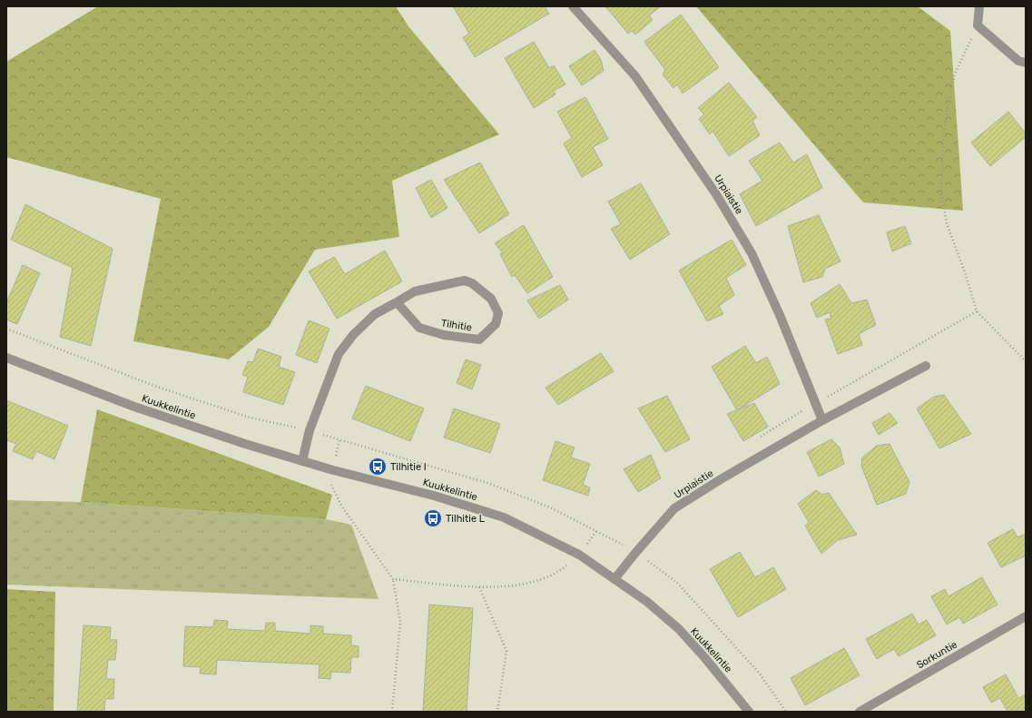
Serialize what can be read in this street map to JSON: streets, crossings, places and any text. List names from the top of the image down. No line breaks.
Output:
{"streets":{"street":["Urpiaistie","Tilhitie","Kuukkelintie","Sorkuntie"]},"crossings":[["Urpiaistie","Kuukkelintie"],["Tilhitie","Kuukkelintie"]],"places":{"bus stop":["Tilhitie I","Tilhitie L"]}}
